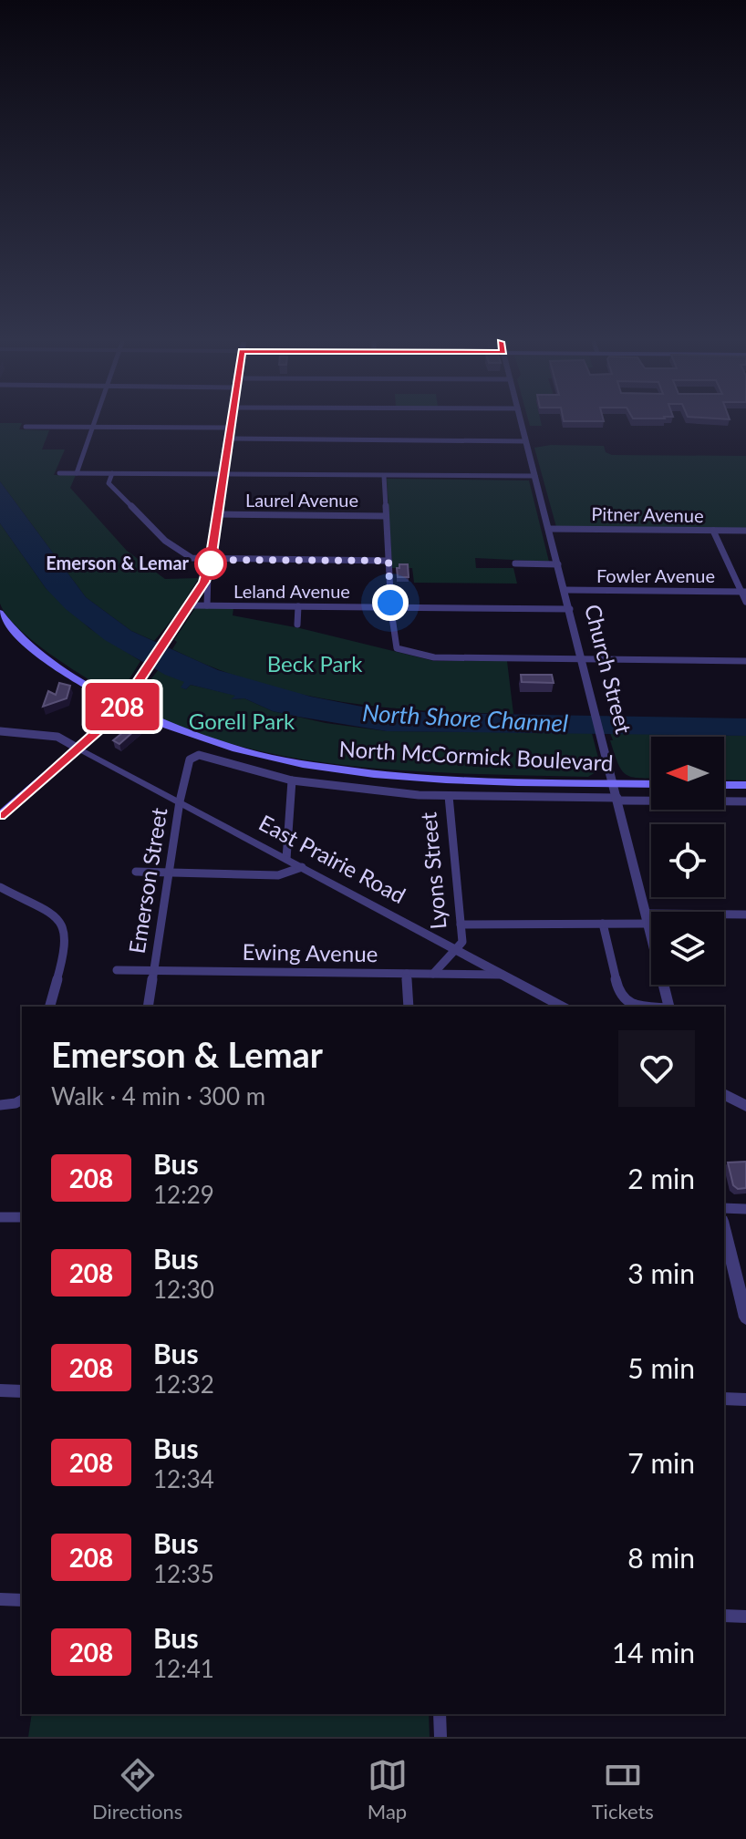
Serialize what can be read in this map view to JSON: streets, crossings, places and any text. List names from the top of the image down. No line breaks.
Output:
{"streets":{"main road":["North McCormick Boulevard"],"street":["Laurel Avenue","Pitner Avenue","Fowler Avenue","Leland Avenue","Church Street","East Prairie Road","Lyons Street","Emerson Street","Ewing Avenue"]},"crossings":[["Pitner Avenue","Church Street"],["Fowler Avenue","Church Street"],["Leland Avenue","Church Street"],["Church Street","North McCormick Boulevard"],["East Prairie Road","Lyons Street"],["East Prairie Road","Emerson Street"],["East Prairie Road","Ewing Avenue"],["Lyons Street","Ewing Avenue"],["Emerson Street","Ewing Avenue"]],"water":["North Shore Channel"],"parks":["Beck Park","Gorell Park"],"places":["Emerson & Lemar"],"lines":["bus line 208"],"north":"left","page":{"on_map":"208","heading":["Emerson & Lemar","Walk · 4 min · 300 m"],"list":[{"mark":"208","name":"Bus","note":"12:29","value":"2 min"},{"mark":"208","name":"Bus","note":"12:30","value":"3 min"},{"mark":"208","name":"Bus","note":"12:32","value":"5 min"},{"mark":"208","name":"Bus","note":"12:34","value":"7 min"},{"mark":"208","name":"Bus","note":"12:35","value":"8 min"},{"mark":"208","name":"Bus","note":"12:41","value":"14 min"}],"tabs":["Directions","Map","Tickets"]}}
